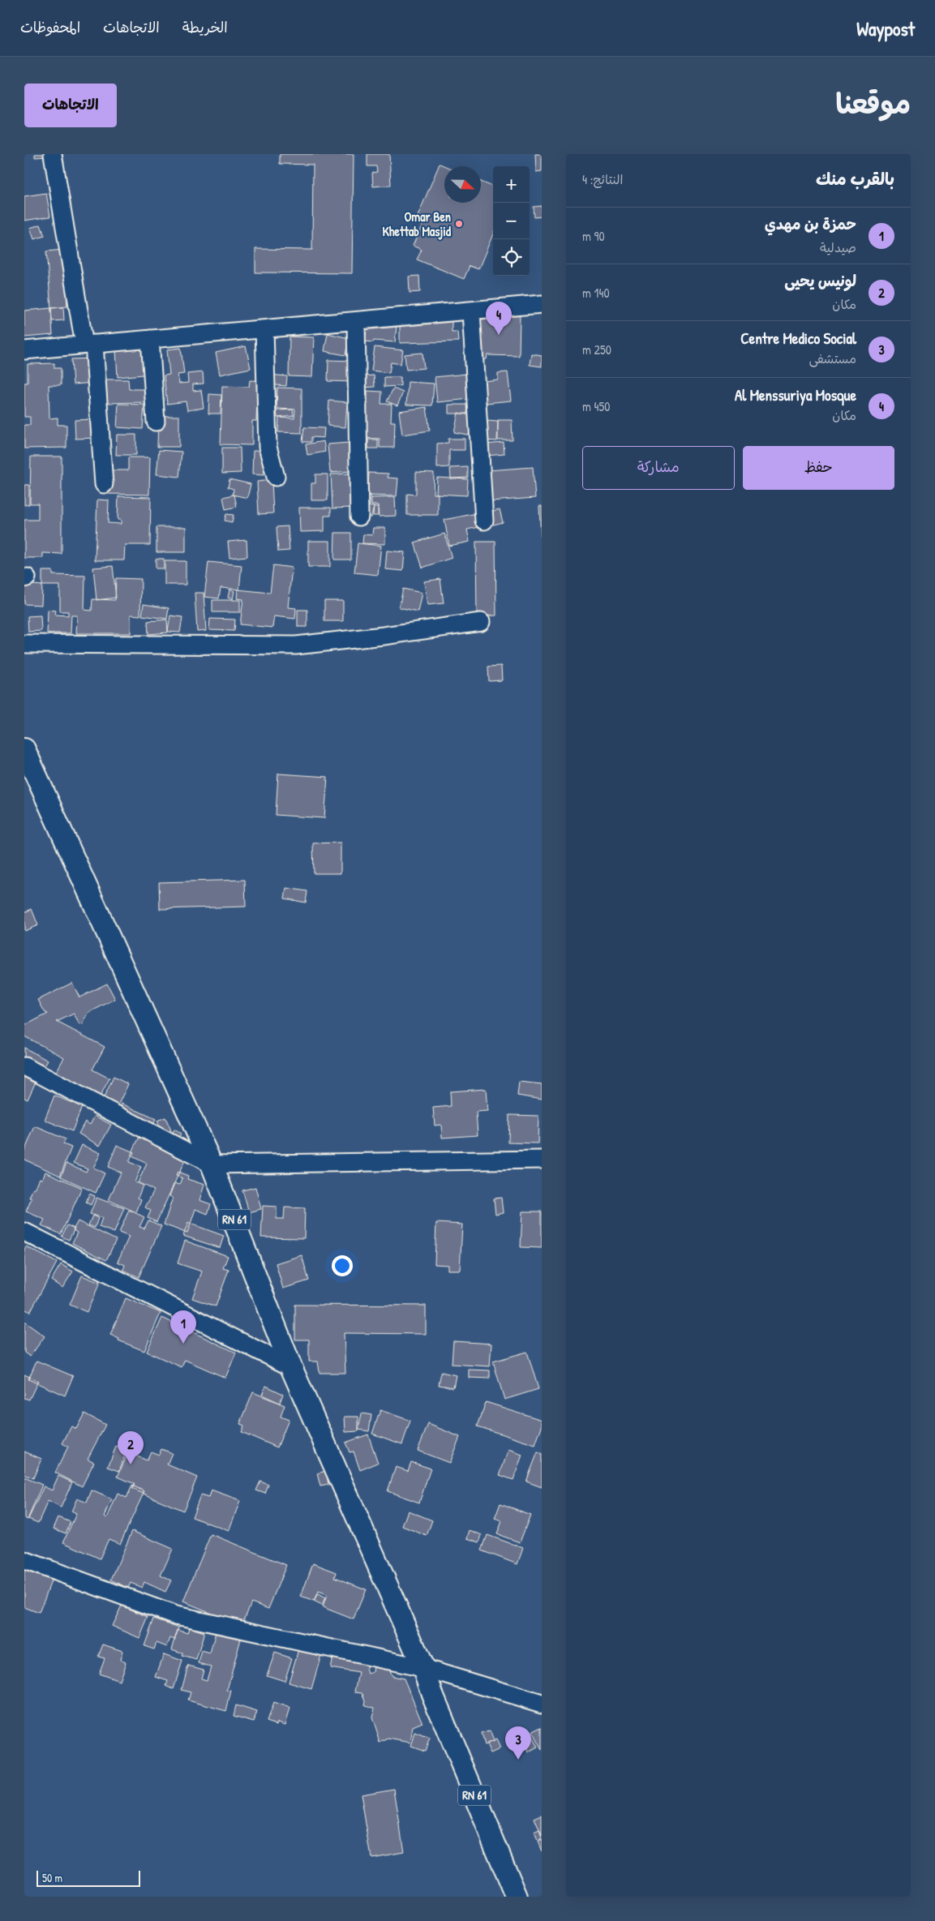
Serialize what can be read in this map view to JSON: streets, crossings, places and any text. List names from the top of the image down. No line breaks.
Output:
{"streets":{"main road":["RN 61"]},"places":["Omar Ben Khettab Masjid"],"scale_bar":"50 m","north":"right","page":{"header":"Waypost","nav":["الخريطة","الاتجاهات","المحفوظات"],"title":"موقعنا","buttons":["الاتجاهات",["حفظ","مشاركة"]],"heading":["بالقرب منك","النتائج: 4"],"map_buttons":["+","−"],"list":[{"mark":"1","name":"حمزة بن مهدي","note":"صيدلية","value":"90 m"},{"mark":"2","name":"لونيس يحيى","note":"مكان","value":"140 m"},{"mark":"3","name":"Centre Medico Social","note":"مستشفى","value":"250 m"},{"mark":"4","name":"Al Menssuriya Mosque","note":"مكان","value":"450 m"}],"pins":["4","1","2","3"],"scale":"50 m"}}
